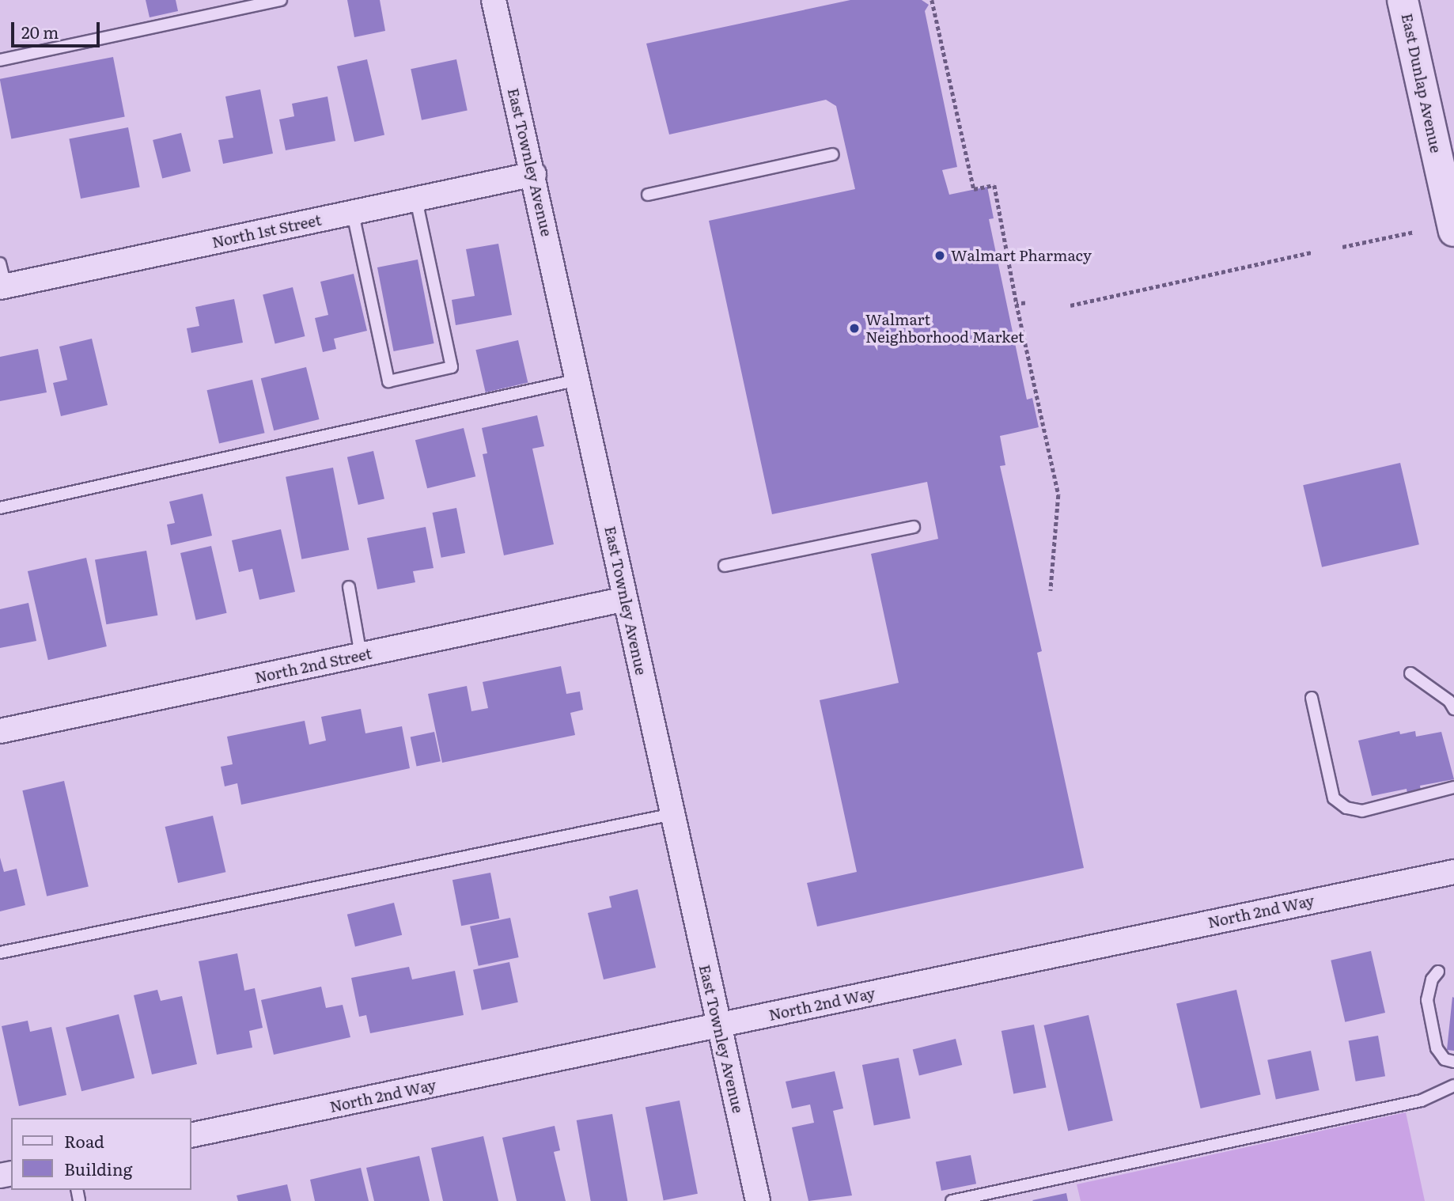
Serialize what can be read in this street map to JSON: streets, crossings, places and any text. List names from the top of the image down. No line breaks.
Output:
{"streets":{"main road":["East Dunlap Avenue"],"street":["East Townley Avenue","North 1st Street","North 2nd Street","North 2nd Way"]},"crossings":[["East Townley Avenue","North 1st Street"],["East Townley Avenue","North 2nd Street"],["East Townley Avenue","North 2nd Way"]],"places":["Walmart Pharmacy","Walmart Neighborhood Market"],"legend":["Road","Building"],"scale_bar":"20 m"}
